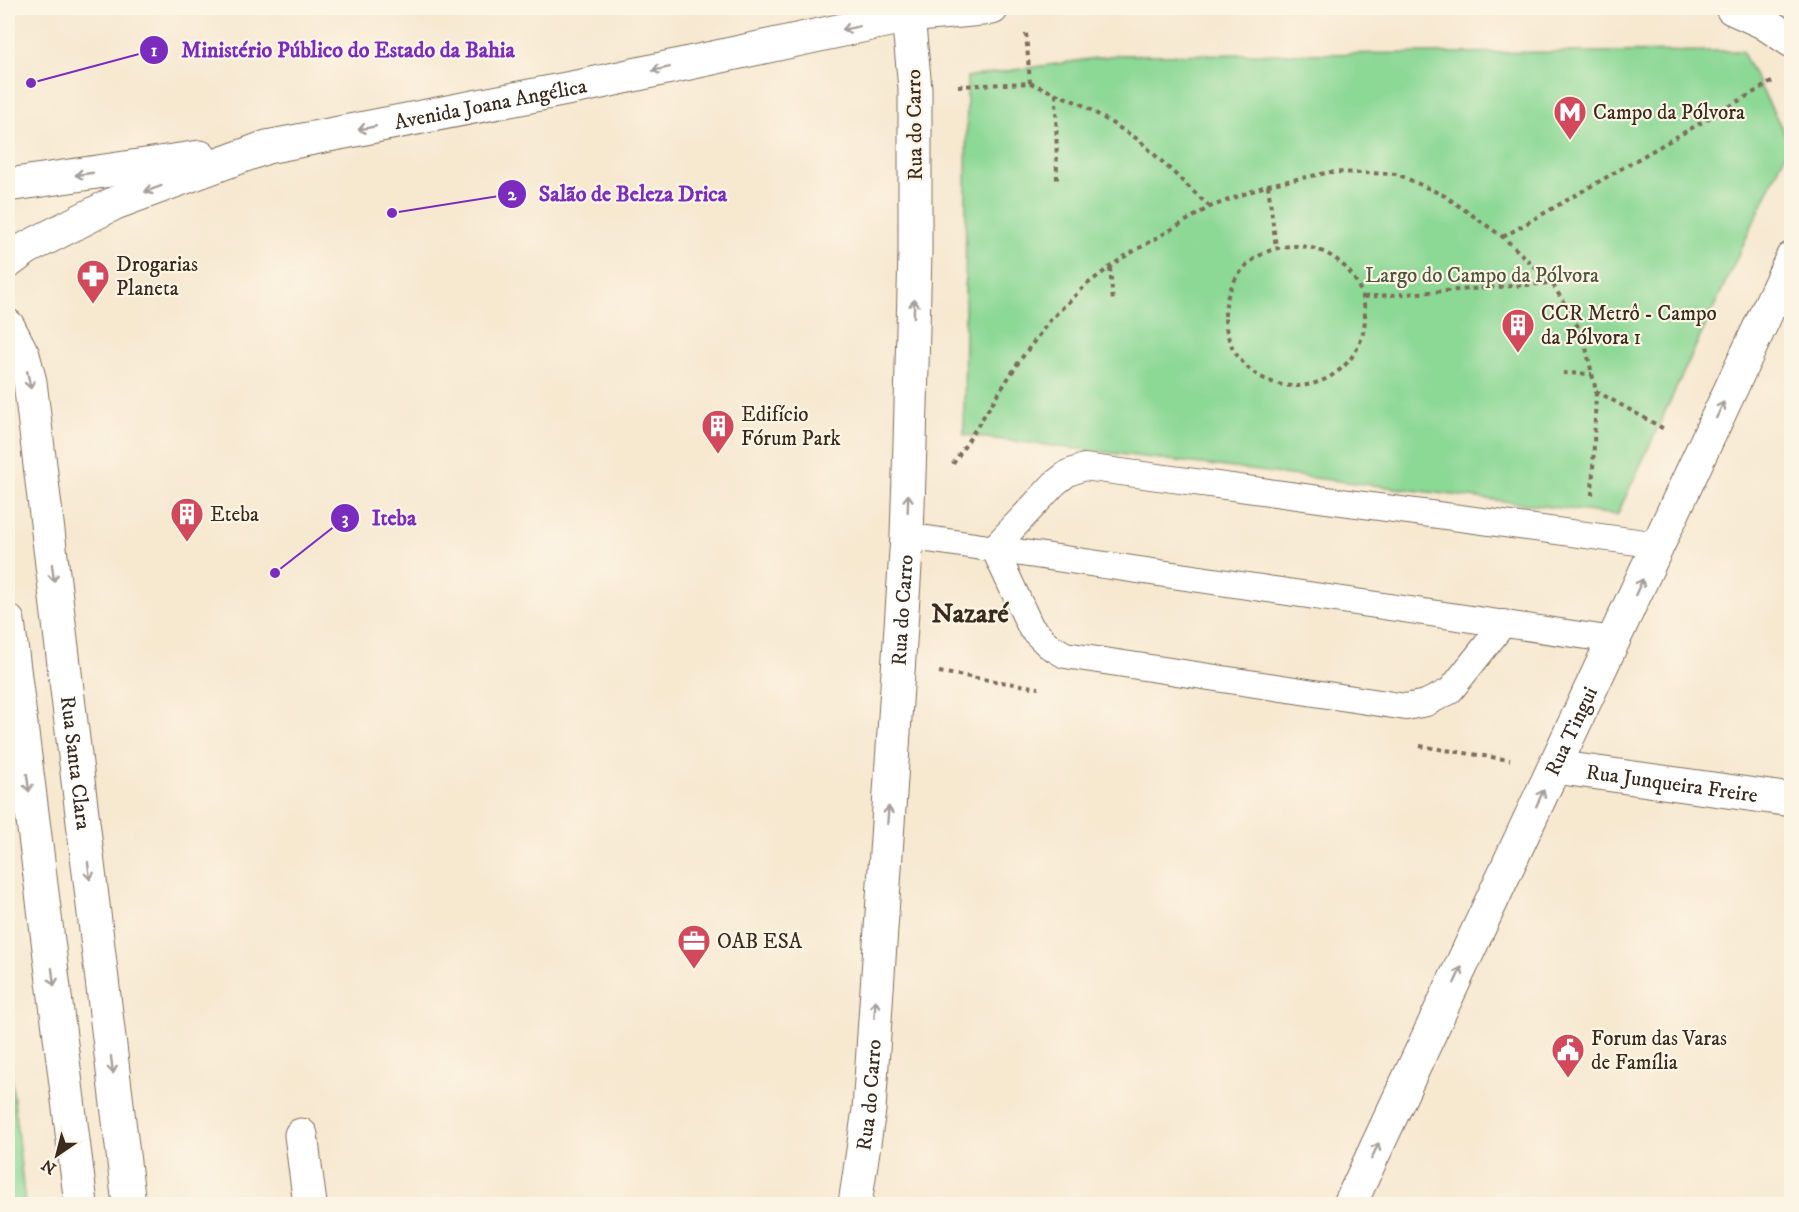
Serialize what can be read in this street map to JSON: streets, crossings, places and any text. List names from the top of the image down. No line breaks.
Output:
{"streets":{"street":["Avenida Joana Angélica","Rua do Carro","Rua Tingui","Rua Santa Clara","Rua Junqueira Freire"]},"crossings":[["Avenida Joana Angélica","Rua do Carro"],["Rua Tingui","Rua Junqueira Freire"]],"one_way":["Avenida Joana Angélica","Rua do Carro","Rua Tingui"],"districts":["Nazaré"],"parks":["Largo do Campo da Pólvora"],"places":{"other":["Ministério Público do Estado da Bahia","Salão de Beleza Drica","Iteba"],"metro station":["Campo da Pólvora"],"pharmacy":["Drogarias Planeta"],"building":["CCR Metrô - Campo da Pólvora 1","Edifício Fórum Park","Eteba"],"office":["OAB ESA"],"public building":["Forum das Varas de Família"]},"north":"bottom left"}
